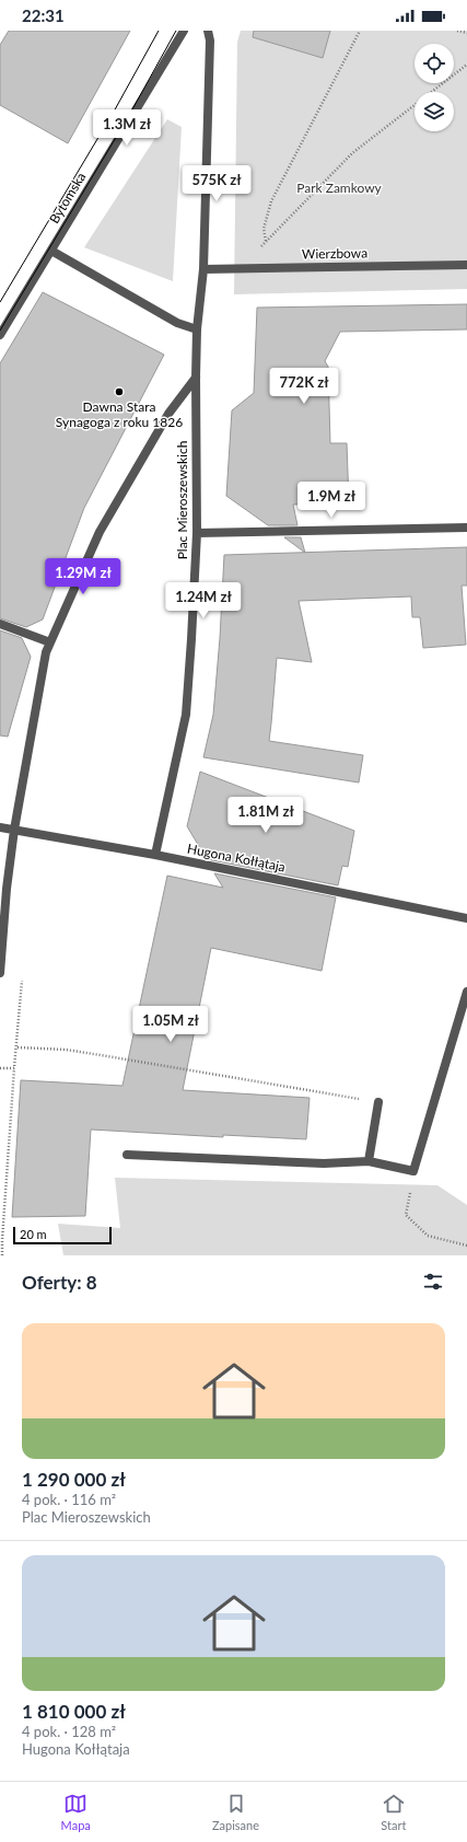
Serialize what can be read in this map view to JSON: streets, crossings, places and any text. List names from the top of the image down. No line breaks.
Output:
{"streets":{"street":["Bytomska","Wierzbowa","Plac Mieroszewskich","Hugona Kołłątaja"]},"crossings":[["Wierzbowa","Plac Mieroszewskich"],["Plac Mieroszewskich","Hugona Kołłątaja"]],"parks":["Park Zamkowy"],"places":["Dawna Stara Synagoga z roku 1826"],"scale_bar":"20 m","page":{"status":"22:31","price":["1.3M zł","575K zł","772K zł","1.9M zł","1.29M zł","1.24M zł","1.81M zł","1.05M zł"],"scale":"20 m","heading":"Oferty: 8","list":[{"name":"1 290 000 zł","note":"4 pok. · 116 m² · Plac Mieroszewskich"},{"name":"1 810 000 zł","note":"4 pok. · 128 m² · Hugona Kołłątaja"}],"tabs":["Mapa","Zapisane","Start"]}}
